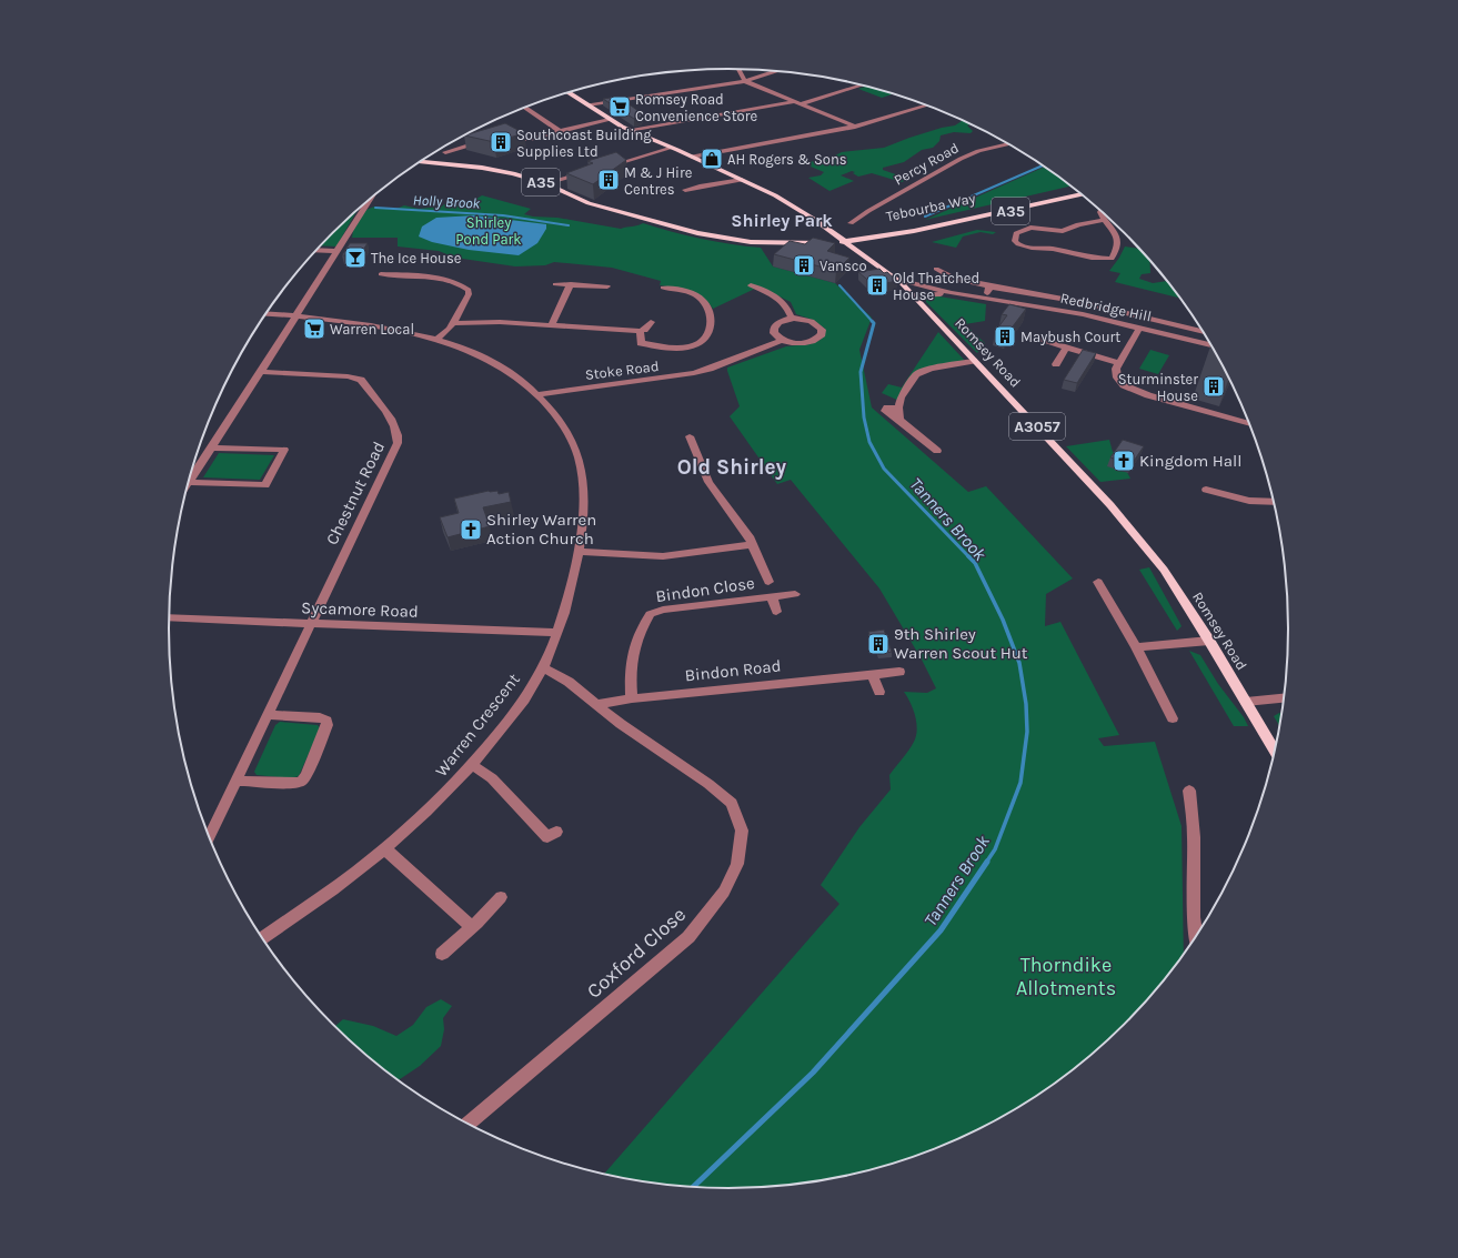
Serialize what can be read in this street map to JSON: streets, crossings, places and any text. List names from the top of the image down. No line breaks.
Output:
{"streets":{"main road":["A35","Tebourba Way","Romsey Road","A3057"],"street":["Percy Road","Redbridge Hill","Stoke Road","Chestnut Road","Bindon Close","Sycamore Road","Bindon Road","Warren Crescent","Coxford Close"]},"crossings":[["A35","Tebourba Way"],["A35","Romsey Road"],["Tebourba Way","Romsey Road"],["Redbridge Hill","Romsey Road"],["Stoke Road","Warren Crescent"],["Chestnut Road","Sycamore Road"],["Bindon Close","Bindon Road"],["Sycamore Road","Warren Crescent"],["Bindon Road","Coxford Close"],["Warren Crescent","Coxford Close"]],"districts":["Shirley Park","Old Shirley"],"water":["Holly Brook","Tanners Brook"],"parks":["Shirley Pond Park","Thorndike Allotments"],"places":{"supermarket":["Romsey Road Convenience Store","Warren Local"],"building":["Southcoast Building Supplies Ltd","M & J Hire Centres","Vansco","Old Thatched House","Maybush Court","Sturminster House","9th Shirley Warren Scout Hut"],"shop":["AH Rogers & Sons"],"bar":["The Ice House"],"church":["Kingdom Hall","Shirley Warren Action Church"]}}
